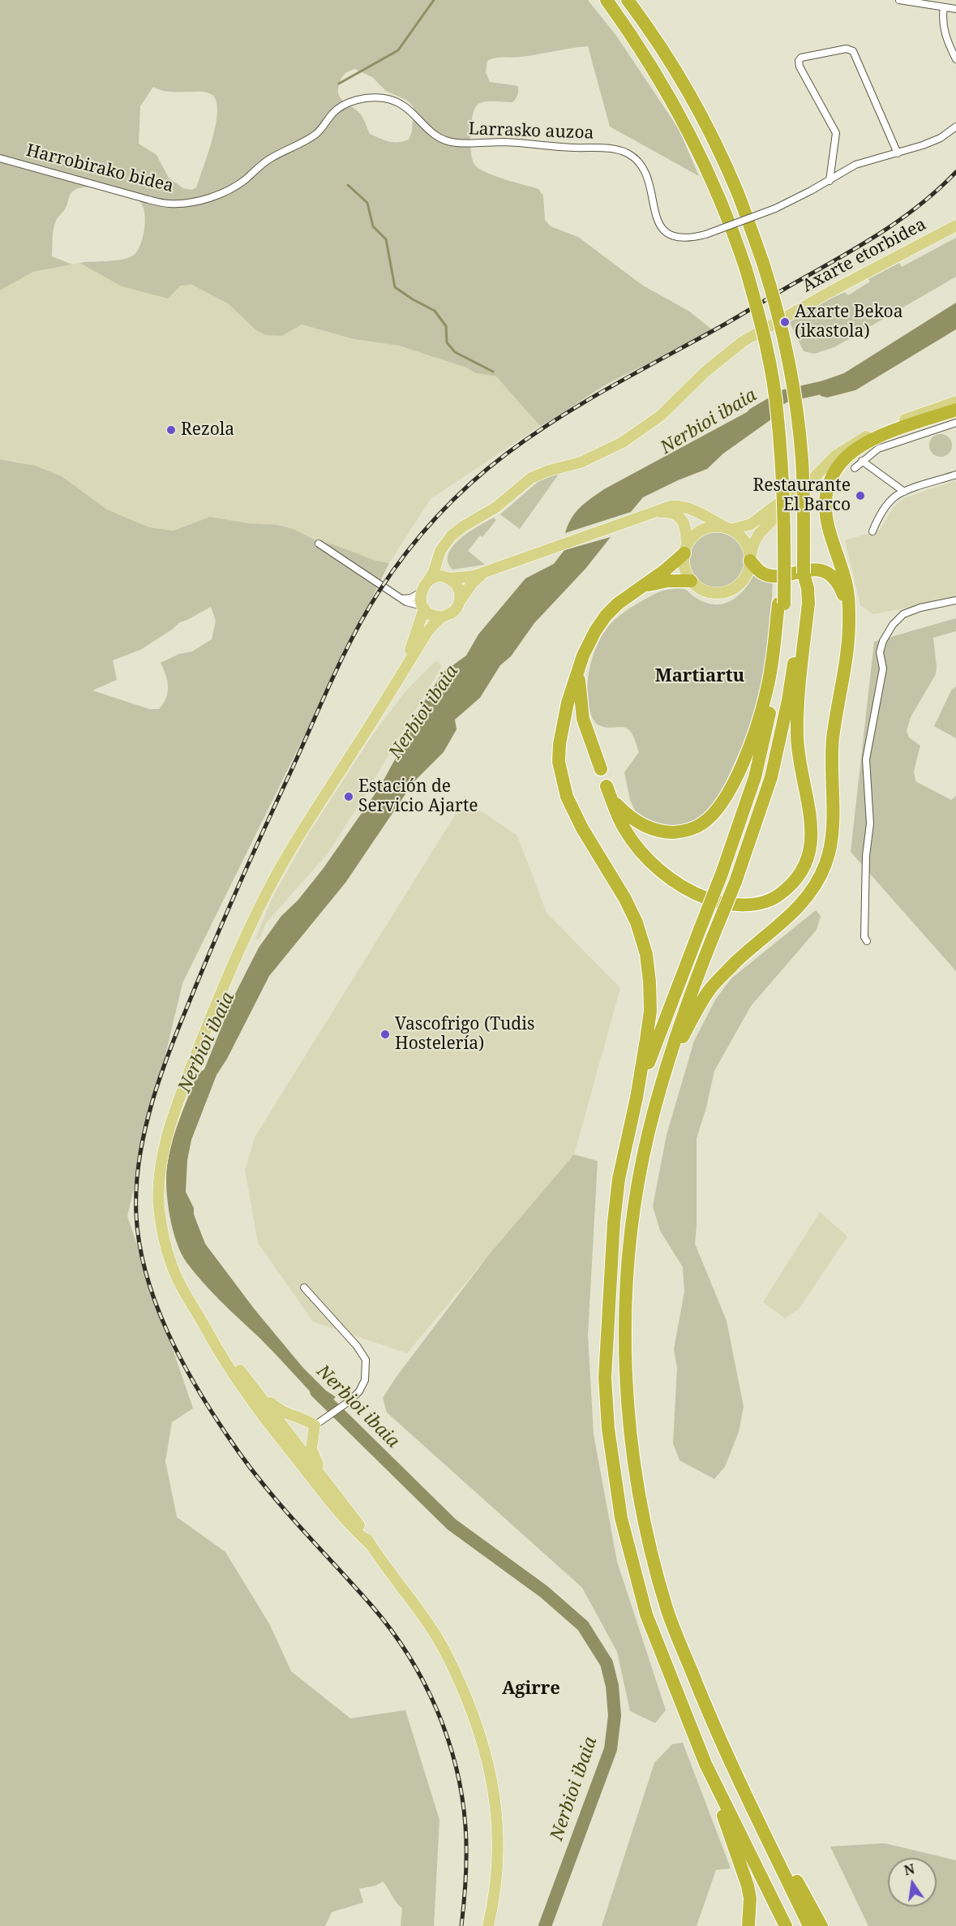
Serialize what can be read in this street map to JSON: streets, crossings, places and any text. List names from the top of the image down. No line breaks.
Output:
{"streets":{"main road":["Axarte etorbidea"],"street":["Larrasko auzoa","Harrobirako bidea"]},"crossings":[["Larrasko auzoa","Harrobirako bidea"]],"districts":["Martiartu","Agirre"],"water":["Nerbioi ibaia"],"places":["Axarte Bekoa (ikastola)","Rezola","Restaurante El Barco","Estación de Servicio Ajarte","Vascofrigo (Tudis Hostelería)"],"north":"top"}
